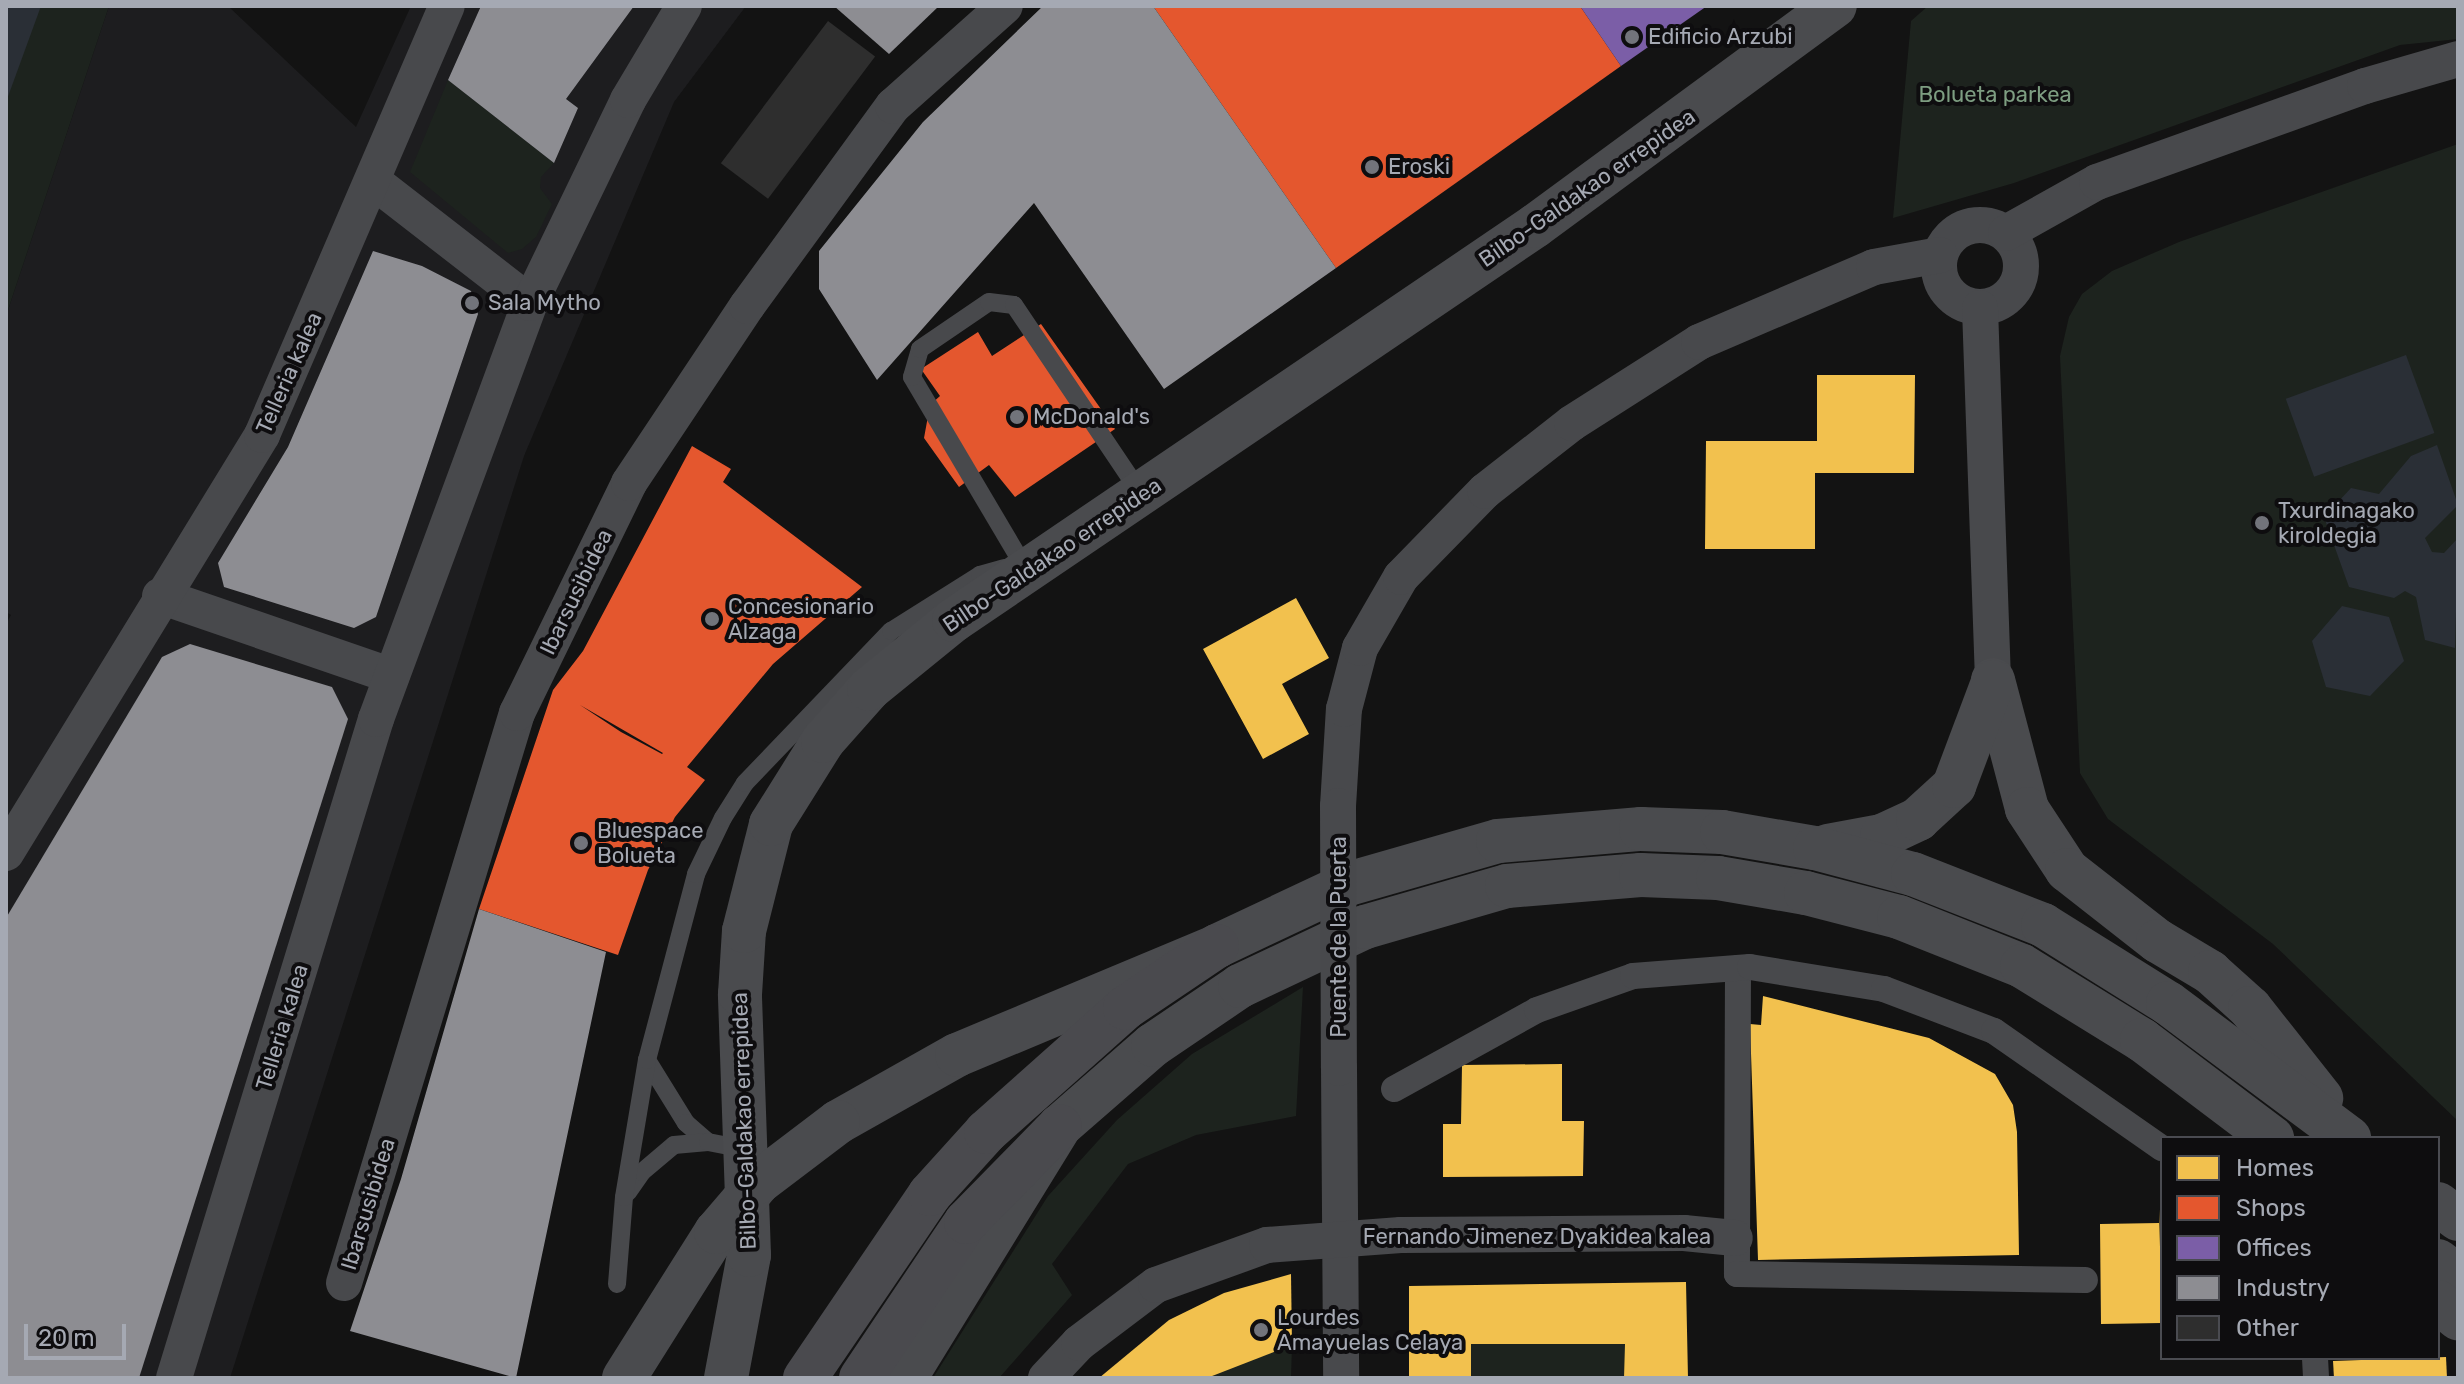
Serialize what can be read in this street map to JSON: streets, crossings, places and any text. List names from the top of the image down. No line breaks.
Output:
{"streets":{"main road":["Bilbo-Galdakao errepidea"],"street":["Telleria kalea","Ibarsusibidea","Puente de la Puerta","Fernando Jimenez Dyakidea kalea"]},"crossings":[["Puente de la Puerta","Fernando Jimenez Dyakidea kalea"]],"parks":["Bolueta parkea"],"places":["Edificio Arzubi","Eroski","Sala Mytho","McDonald's","Txurdinagako kiroldegia","Concesionario Alzaga","Bluespace Bolueta","Lourdes Amayuelas Celaya"],"legend":["Homes","Shops","Offices","Industry","Other"],"scale_bar":"20 m"}
